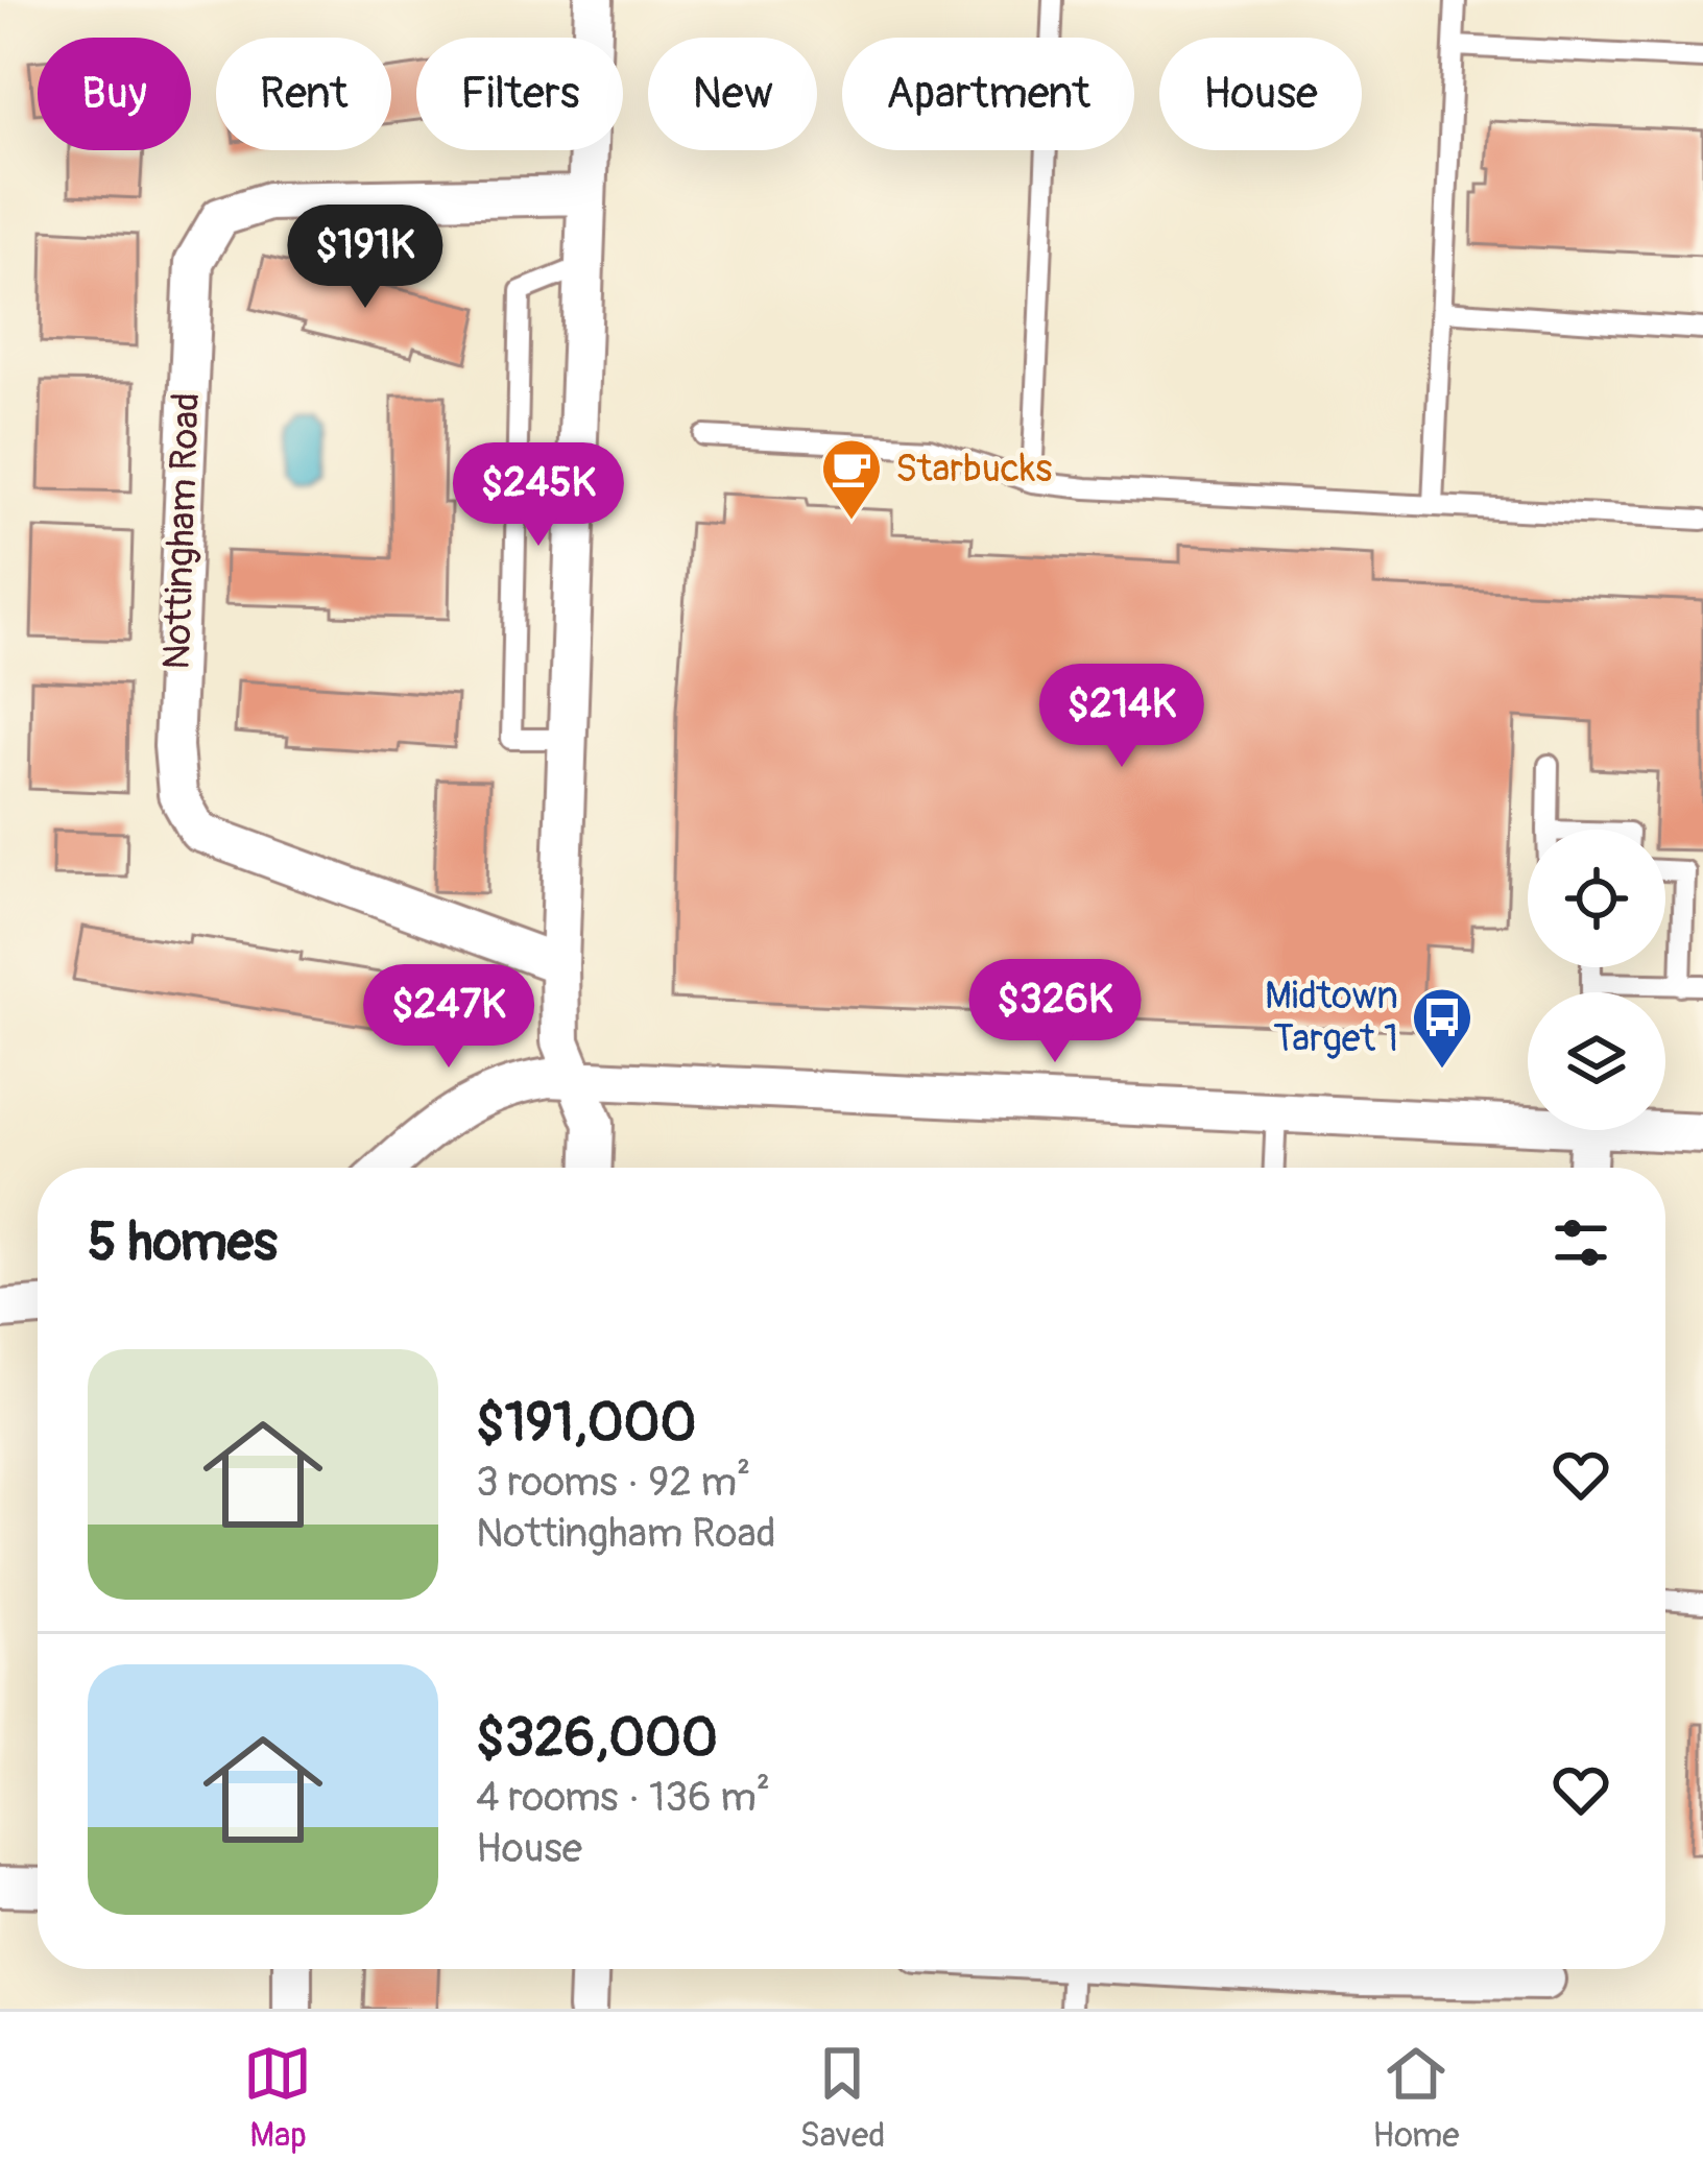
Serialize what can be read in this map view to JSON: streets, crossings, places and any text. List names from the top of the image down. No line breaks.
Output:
{"streets":{"street":["Nottingham Road"]},"places":{"cafe":["Starbucks"],"bus stop":["Midtown Target 1"]},"page":{"chip":["Buy","Rent","Filters","New","Apartment","House"],"price":["$191K","$245K","$214K","$326K","$247K"],"heading":"5 homes","list":[{"name":"$191,000","note":"3 rooms · 92 m² · Nottingham Road"},{"name":"$326,000","note":"4 rooms · 136 m² · House"}],"tabs":["Map","Saved","Home"]}}
